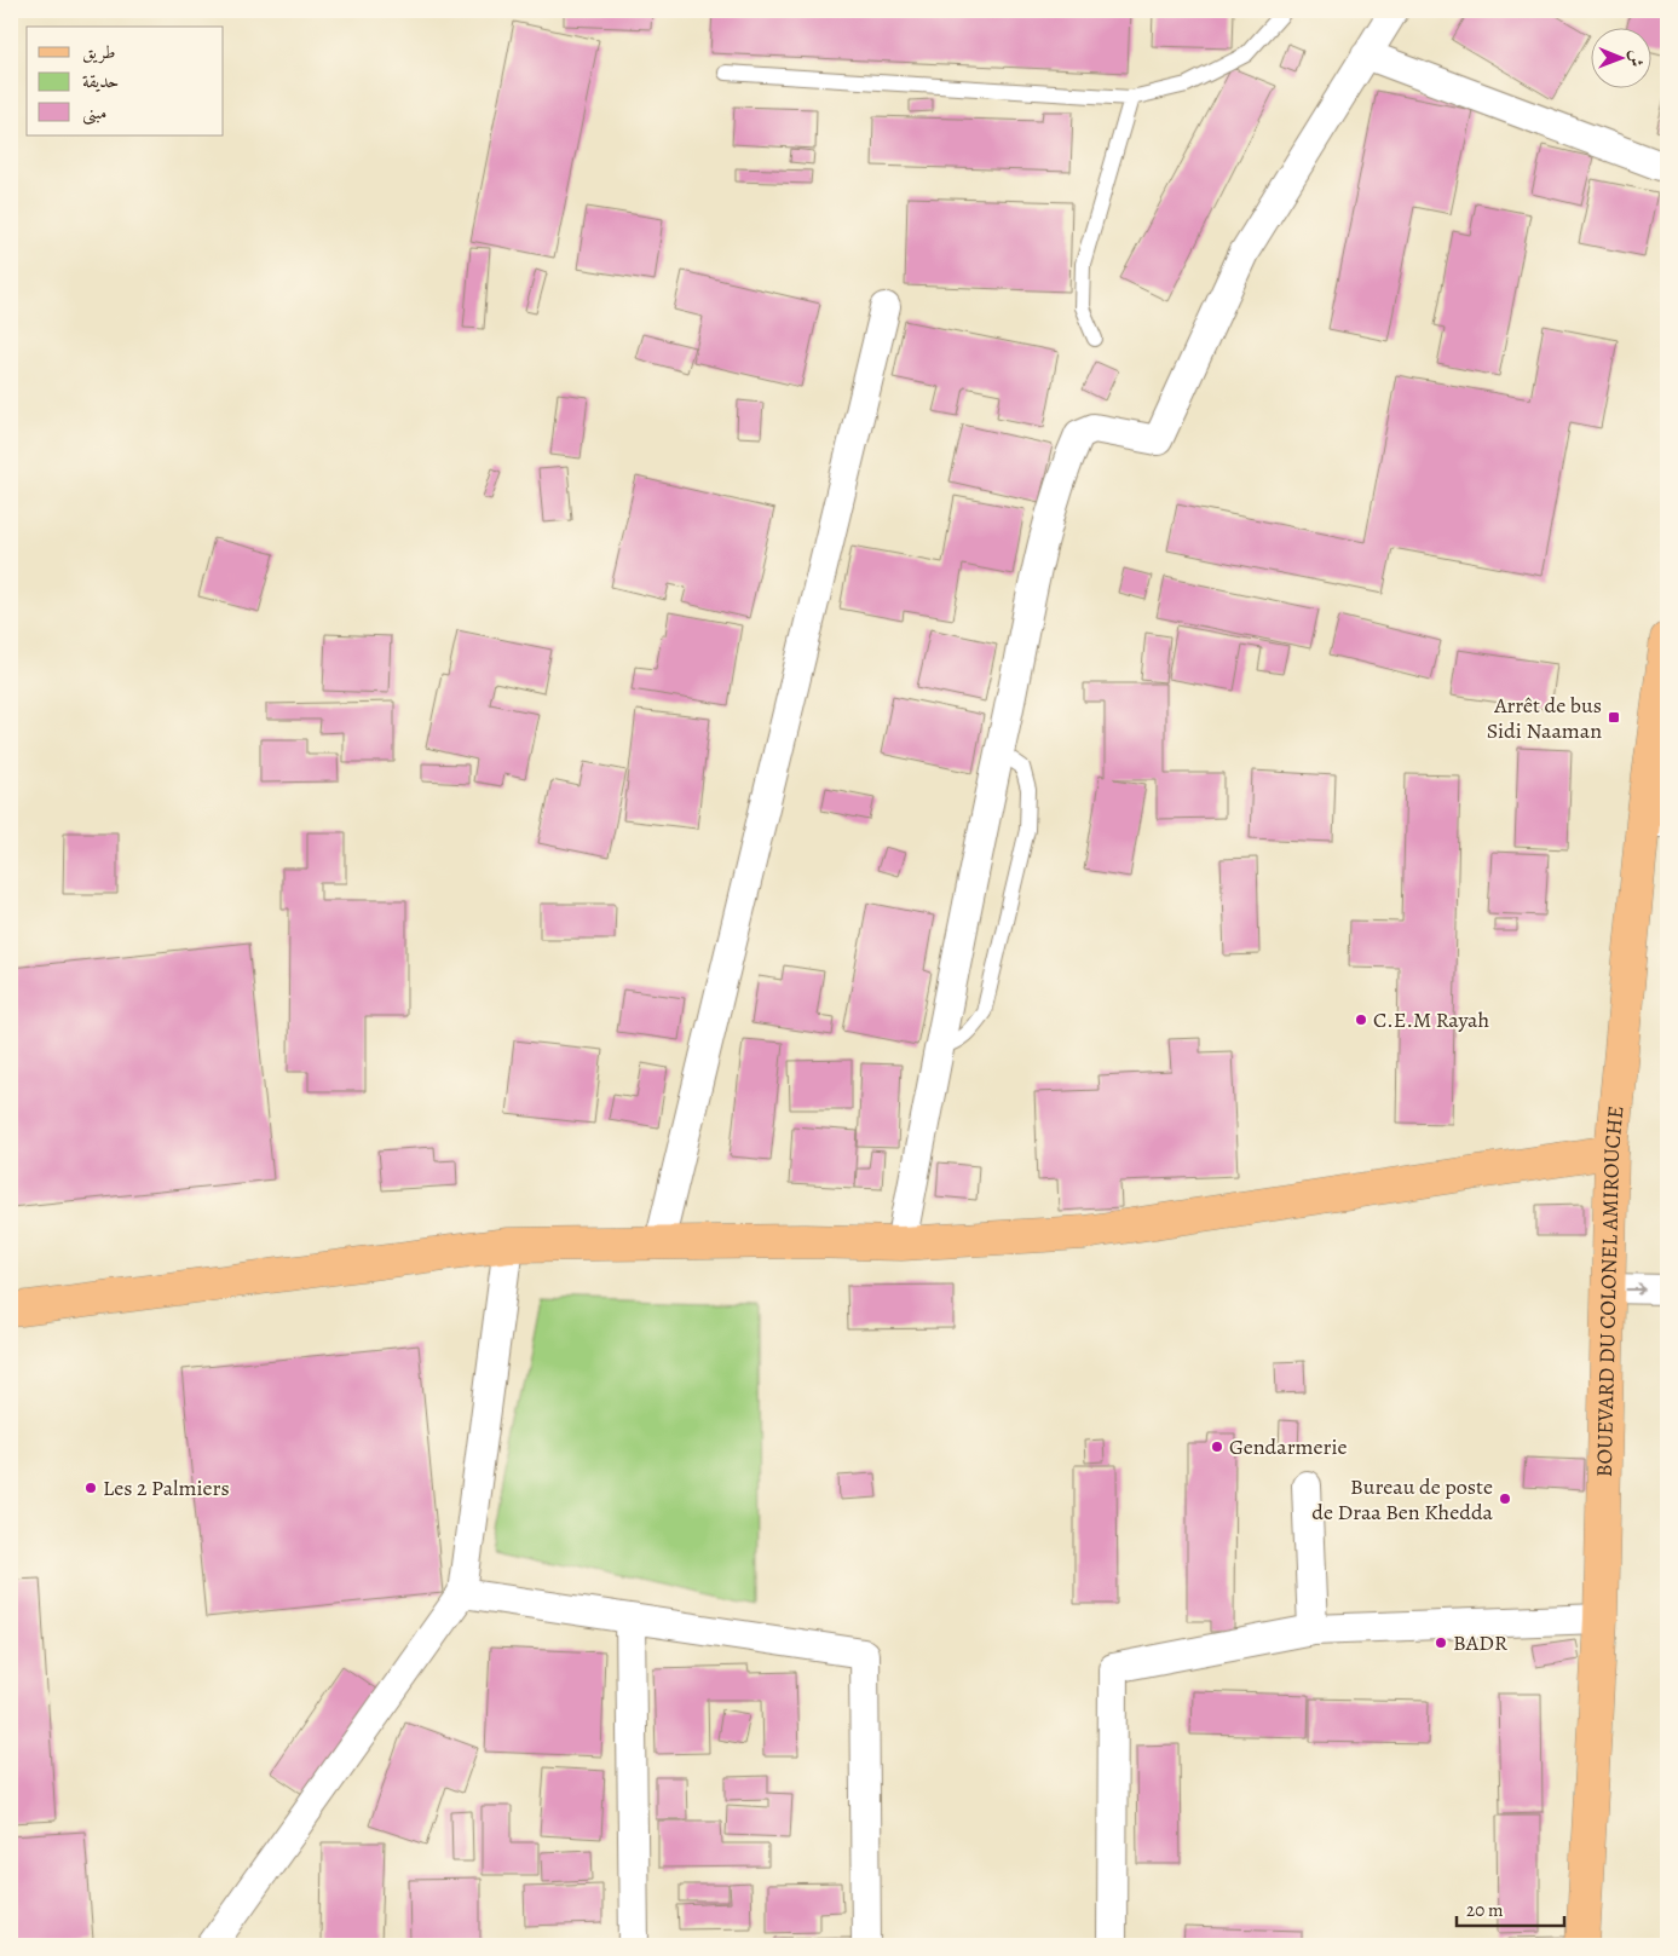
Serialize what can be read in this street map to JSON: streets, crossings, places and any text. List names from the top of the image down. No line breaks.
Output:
{"streets":{"main road":["BOUEVARD DU COLONEL AMIROUCHE"]},"places":{"transit":["Arrêt de bus Sidi Naaman"],"other":["C.E.M Rayah","Gendarmerie","Les 2 Palmiers","Bureau de poste de Draa Ben Khedda","BADR"]},"legend":["طريق","حديقة","مبنى"],"scale_bar":"20 m","north":"right"}
